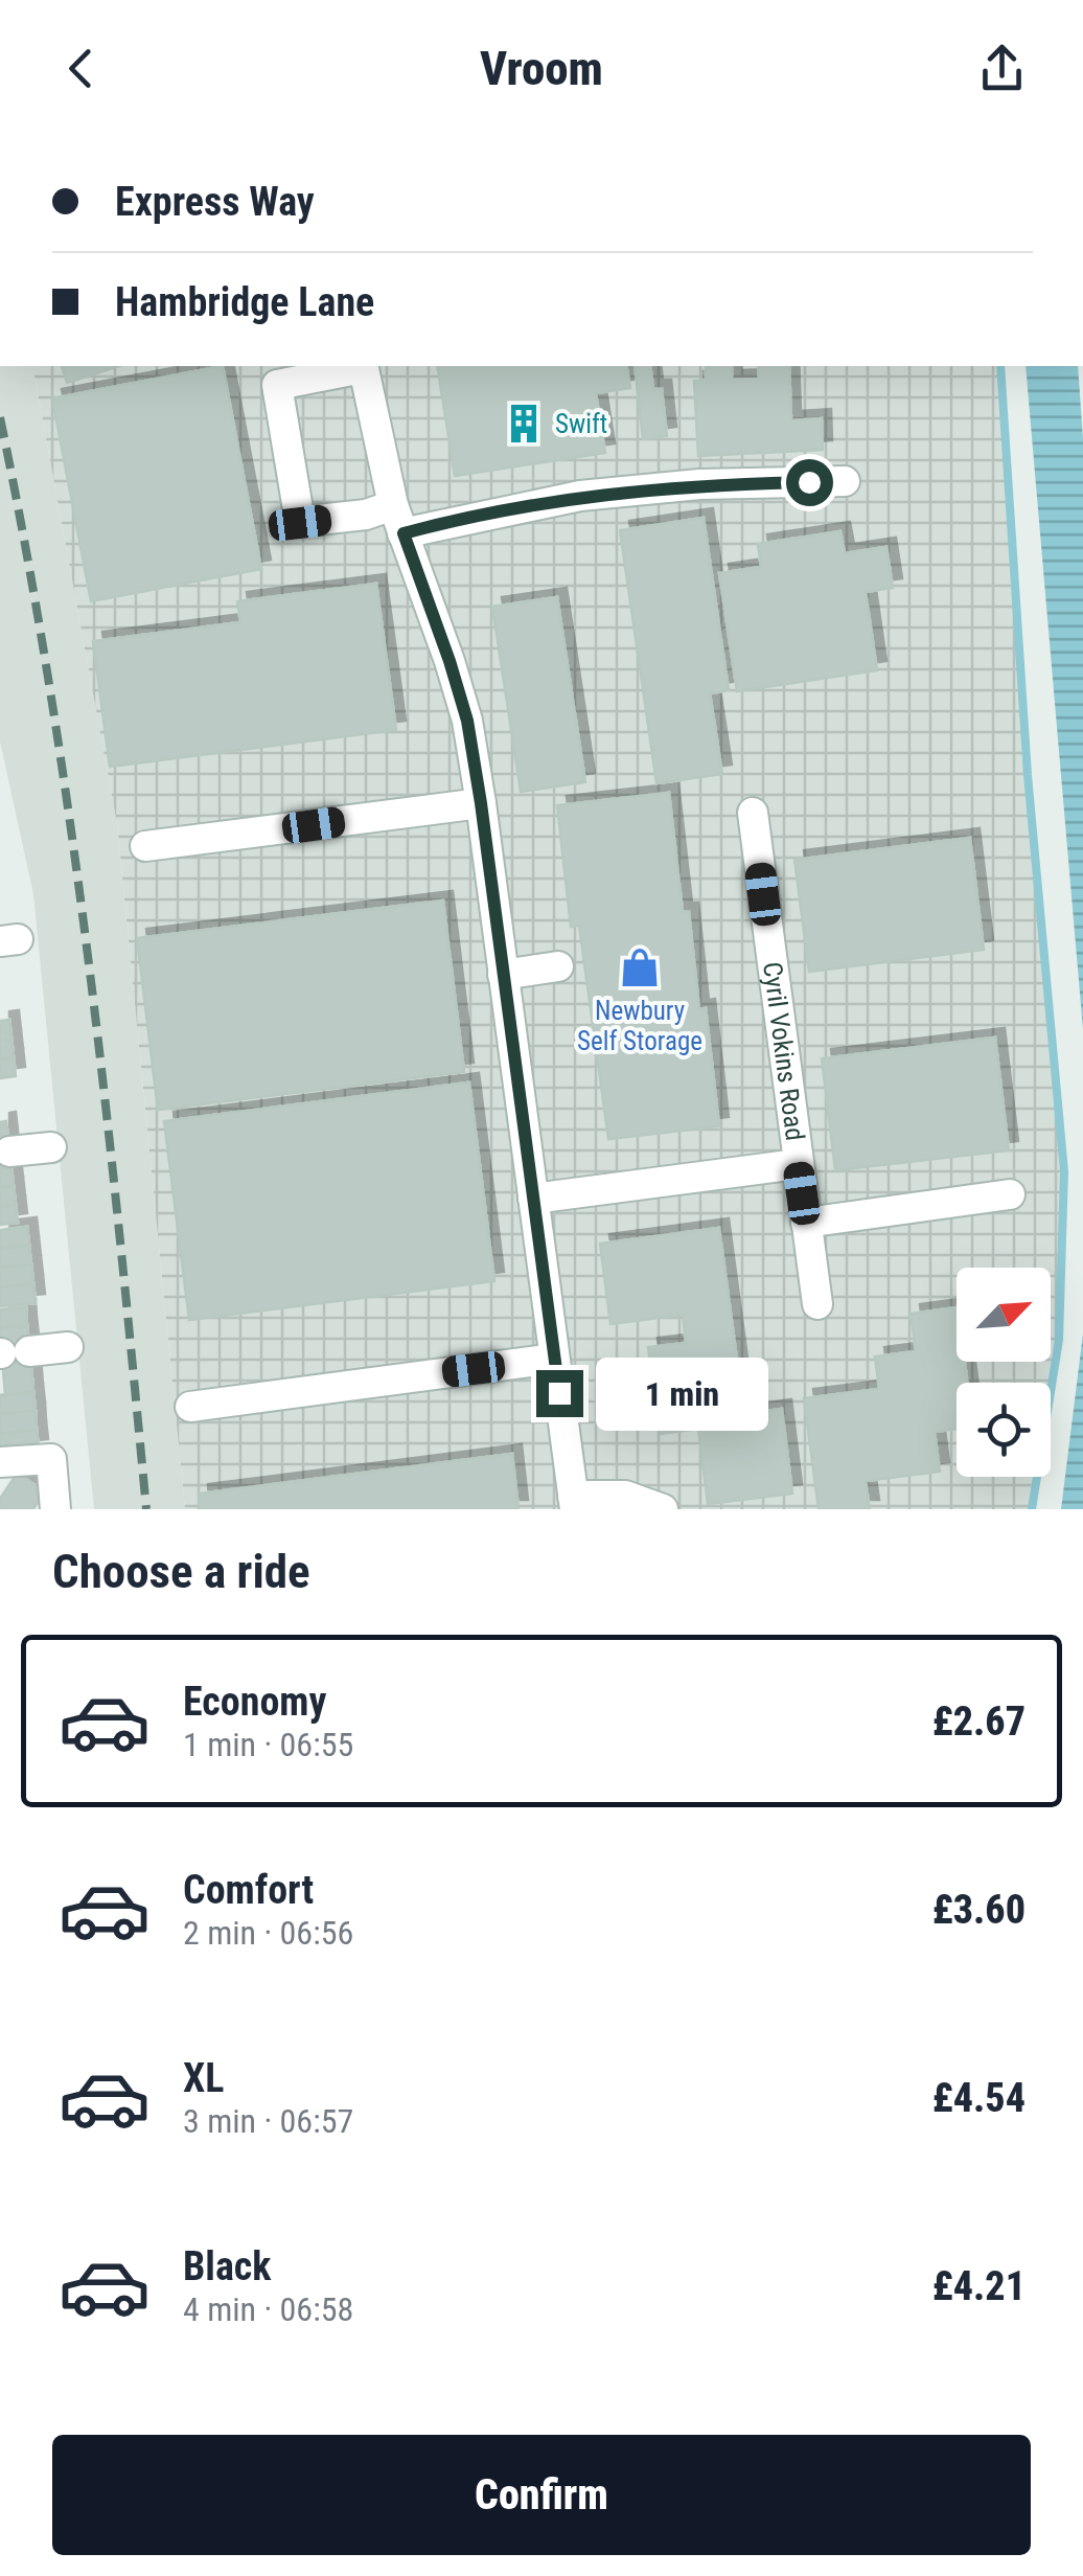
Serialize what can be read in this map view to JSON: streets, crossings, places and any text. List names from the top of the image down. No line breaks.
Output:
{"streets":{"street":["Cyril Vokins Road"]},"places":{"building":["Swift"],"shop":["Newbury Self Storage"]},"north":"top right","page":{"header":"Vroom","banner":["Express Way","Hambridge Lane"],"bubble":"1 min","heading":"Choose a ride","list":[{"name":"Economy","note":"1 min · 06:55","value":"£2.67"},{"name":"Comfort","note":"2 min · 06:56","value":"£3.60"},{"name":"XL","note":"3 min · 06:57","value":"£4.54"},{"name":"Black","note":"4 min · 06:58","value":"£4.21"}],"buttons":"Confirm"}}
